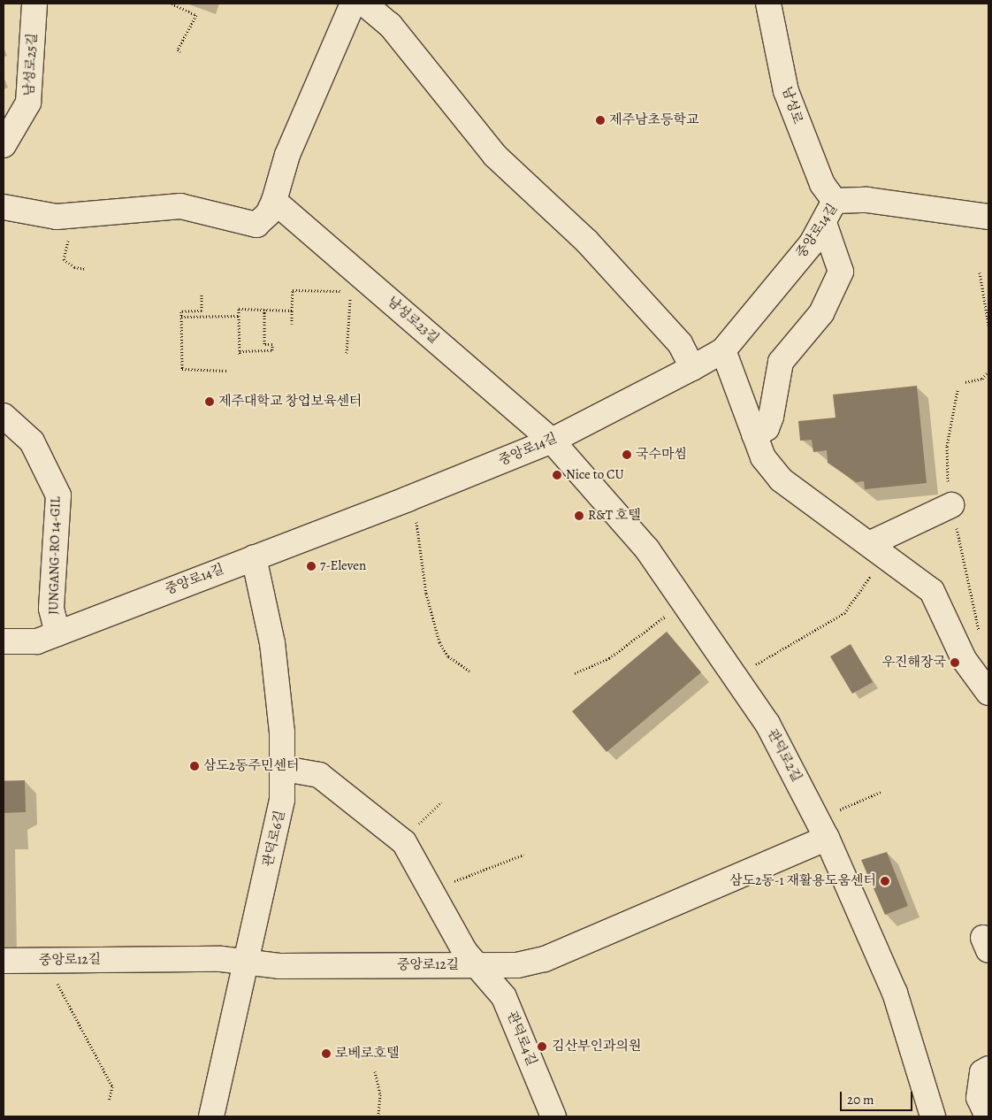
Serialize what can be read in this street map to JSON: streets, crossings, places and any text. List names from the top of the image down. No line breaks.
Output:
{"streets":{"street":["남성로25길","남성로","중앙로14길","남성로23길","JUNGANG-RO 14-GIL","관덕로2길","관덕로6길","중앙로12길","관덕로4길"]},"crossings":[["남성로","중앙로14길"],["중앙로14길","남성로23길"],["중앙로14길","JUNGANG-RO 14-GIL"],["중앙로14길","관덕로2길"],["중앙로14길","관덕로6길"],["남성로23길","관덕로2길"],["관덕로2길","중앙로12길"],["관덕로6길","중앙로12길"],["관덕로6길","관덕로4길"],["중앙로12길","관덕로4길"]],"places":["제주남초등학교","제주대학교 창업보육센터","국수마씸","Nice to CU","R&T 호텔","7-Eleven","우진해장국","삼도2동주민센터","삼도2동-1 재활용도움센터","김산부인과의원","로베로호텔"],"scale_bar":"20 m"}
